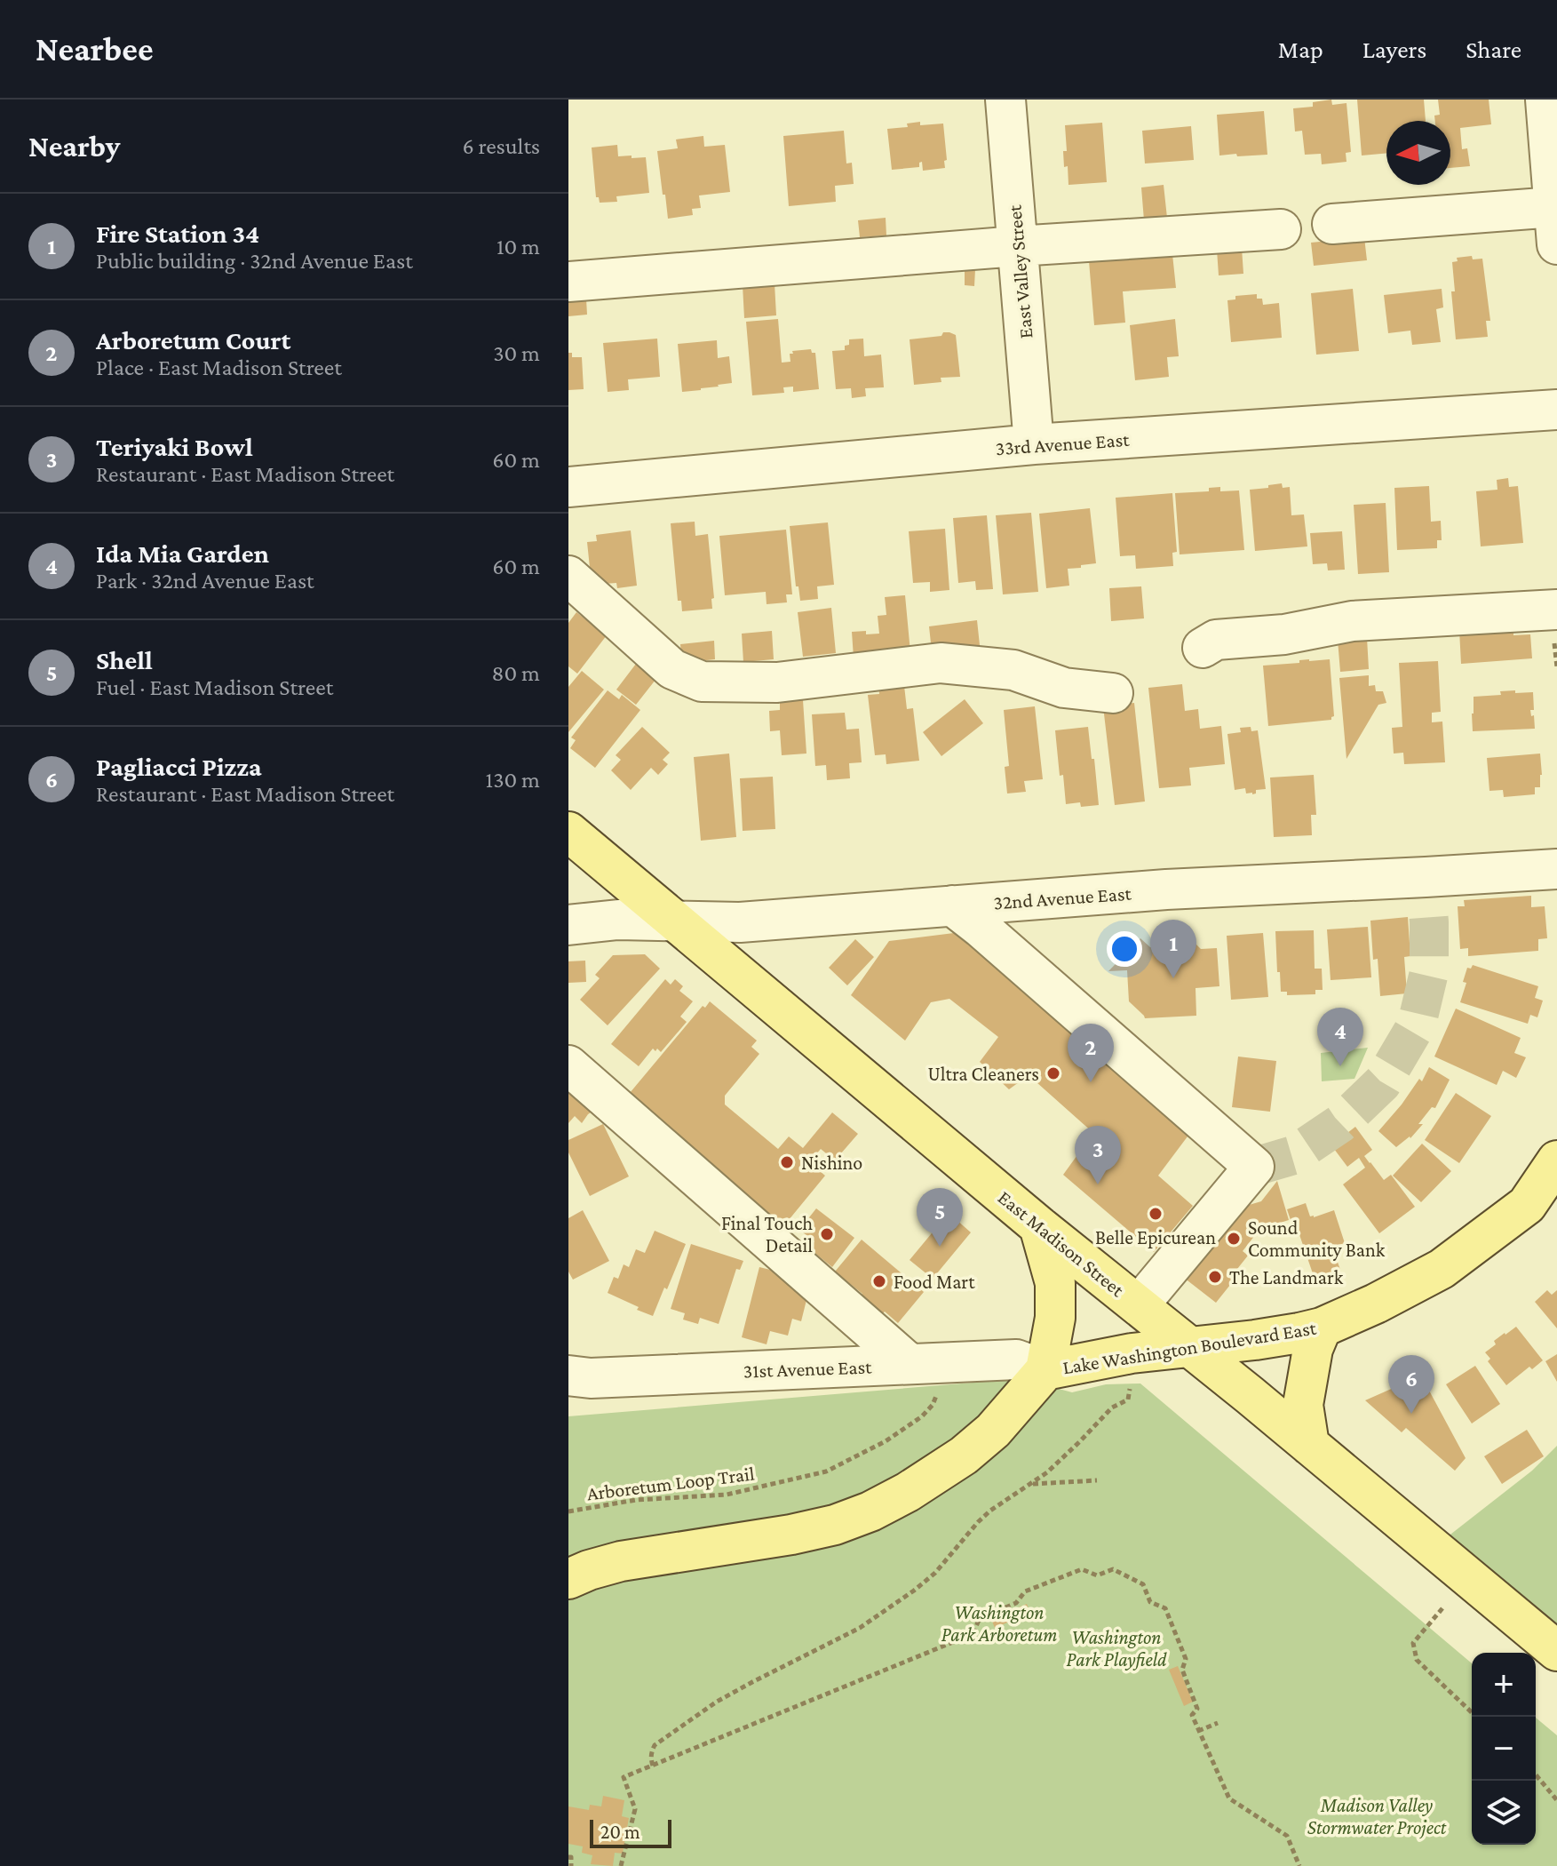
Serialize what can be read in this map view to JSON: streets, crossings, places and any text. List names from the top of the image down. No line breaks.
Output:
{"streets":{"main road":["East Madison Street","Lake Washington Boulevard East"],"street":["East Valley Street","33rd Avenue East","32nd Avenue East","31st Avenue East"],"path":["Arboretum Loop Trail"]},"crossings":[["East Valley Street","33rd Avenue East"],["32nd Avenue East","East Madison Street"],["East Madison Street","Lake Washington Boulevard East"],["Lake Washington Boulevard East","31st Avenue East"]],"parks":["Washington Park Arboretum","Washington Park Playfield","Madison Valley Stormwater Project"],"places":["Ultra Cleaners","Nishino","Belle Epicurean","Final Touch Detail","Sound Community Bank","The Landmark","Food Mart"],"scale_bar":"20 m","north":"left","page":{"header":"Nearbee","nav":["Map","Layers","Share"],"heading":["Nearby","6 results"],"list":[{"mark":"1","name":"Fire Station 34","note":"Public building · 32nd Avenue East","value":"10 m"},{"mark":"2","name":"Arboretum Court","note":"Place · East Madison Street","value":"30 m"},{"mark":"3","name":"Teriyaki Bowl","note":"Restaurant · East Madison Street","value":"60 m"},{"mark":"4","name":"Ida Mia Garden","note":"Park · 32nd Avenue East","value":"60 m"},{"mark":"5","name":"Shell","note":"Fuel · East Madison Street","value":"80 m"},{"mark":"6","name":"Pagliacci Pizza","note":"Restaurant · East Madison Street","value":"130 m"}],"pins":["1","4","2","3","5","6"],"map_buttons":["+","−"],"scale":"20 m"}}
